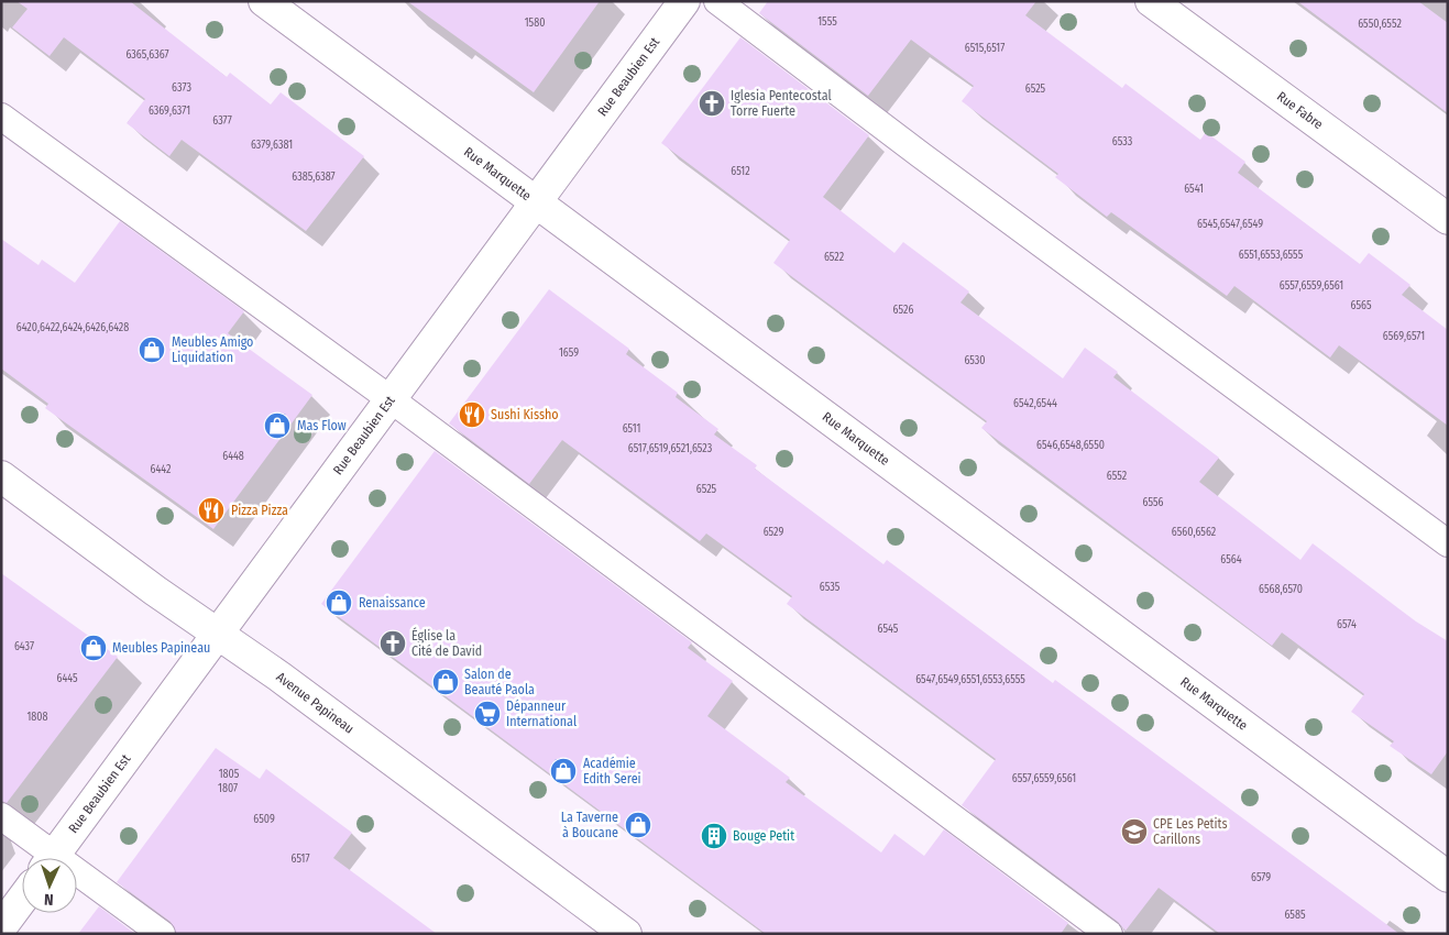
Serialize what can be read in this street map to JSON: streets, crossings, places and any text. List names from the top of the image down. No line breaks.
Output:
{"streets":{"street":["Rue Beaubien Est","Rue Fabre","Rue Marquette","Avenue Papineau"]},"crossings":[["Rue Beaubien Est","Rue Marquette"],["Rue Beaubien Est","Avenue Papineau"]],"places":{"church":["Iglesia Pentecostal Torre Fuerte","Église la Cité de David"],"shop":["Meubles Amigo Liquidation","Mas Flow","Renaissance","Meubles Papineau","Salon de Beauté Paola","Académie Edith Serei","La Taverne à Boucane"],"restaurant":["Sushi Kissho","Pizza Pizza"],"supermarket":["Dépanneur International"],"school or university":["CPE Les Petits Carillons"],"building":["Bouge Petit"]},"house_numbers":["1555","1580","6550,6552","6515,6517","6365,6367","6373","6525","6369,6371","6377","6533","6379,6381","6512","6385,6387","6541","6545,6547,6549","6551,6553,6555","6522","6557,6559,6561","6565","6526","6420,6422,6424,6426,6428","6569,6571","1659","6530","6542,6544","6511","6546,6548,6550","6517,6519,6521,6523","6448","6442","6552","6525","6556","6529","6560,6562","6564","6535","6568,6570","6574","6545","6437","6445","6547,6549,6551,6553,6555","1808","1805","6557,6559,6561","1807","6509","6517","6579","6585"],"north":"bottom"}
